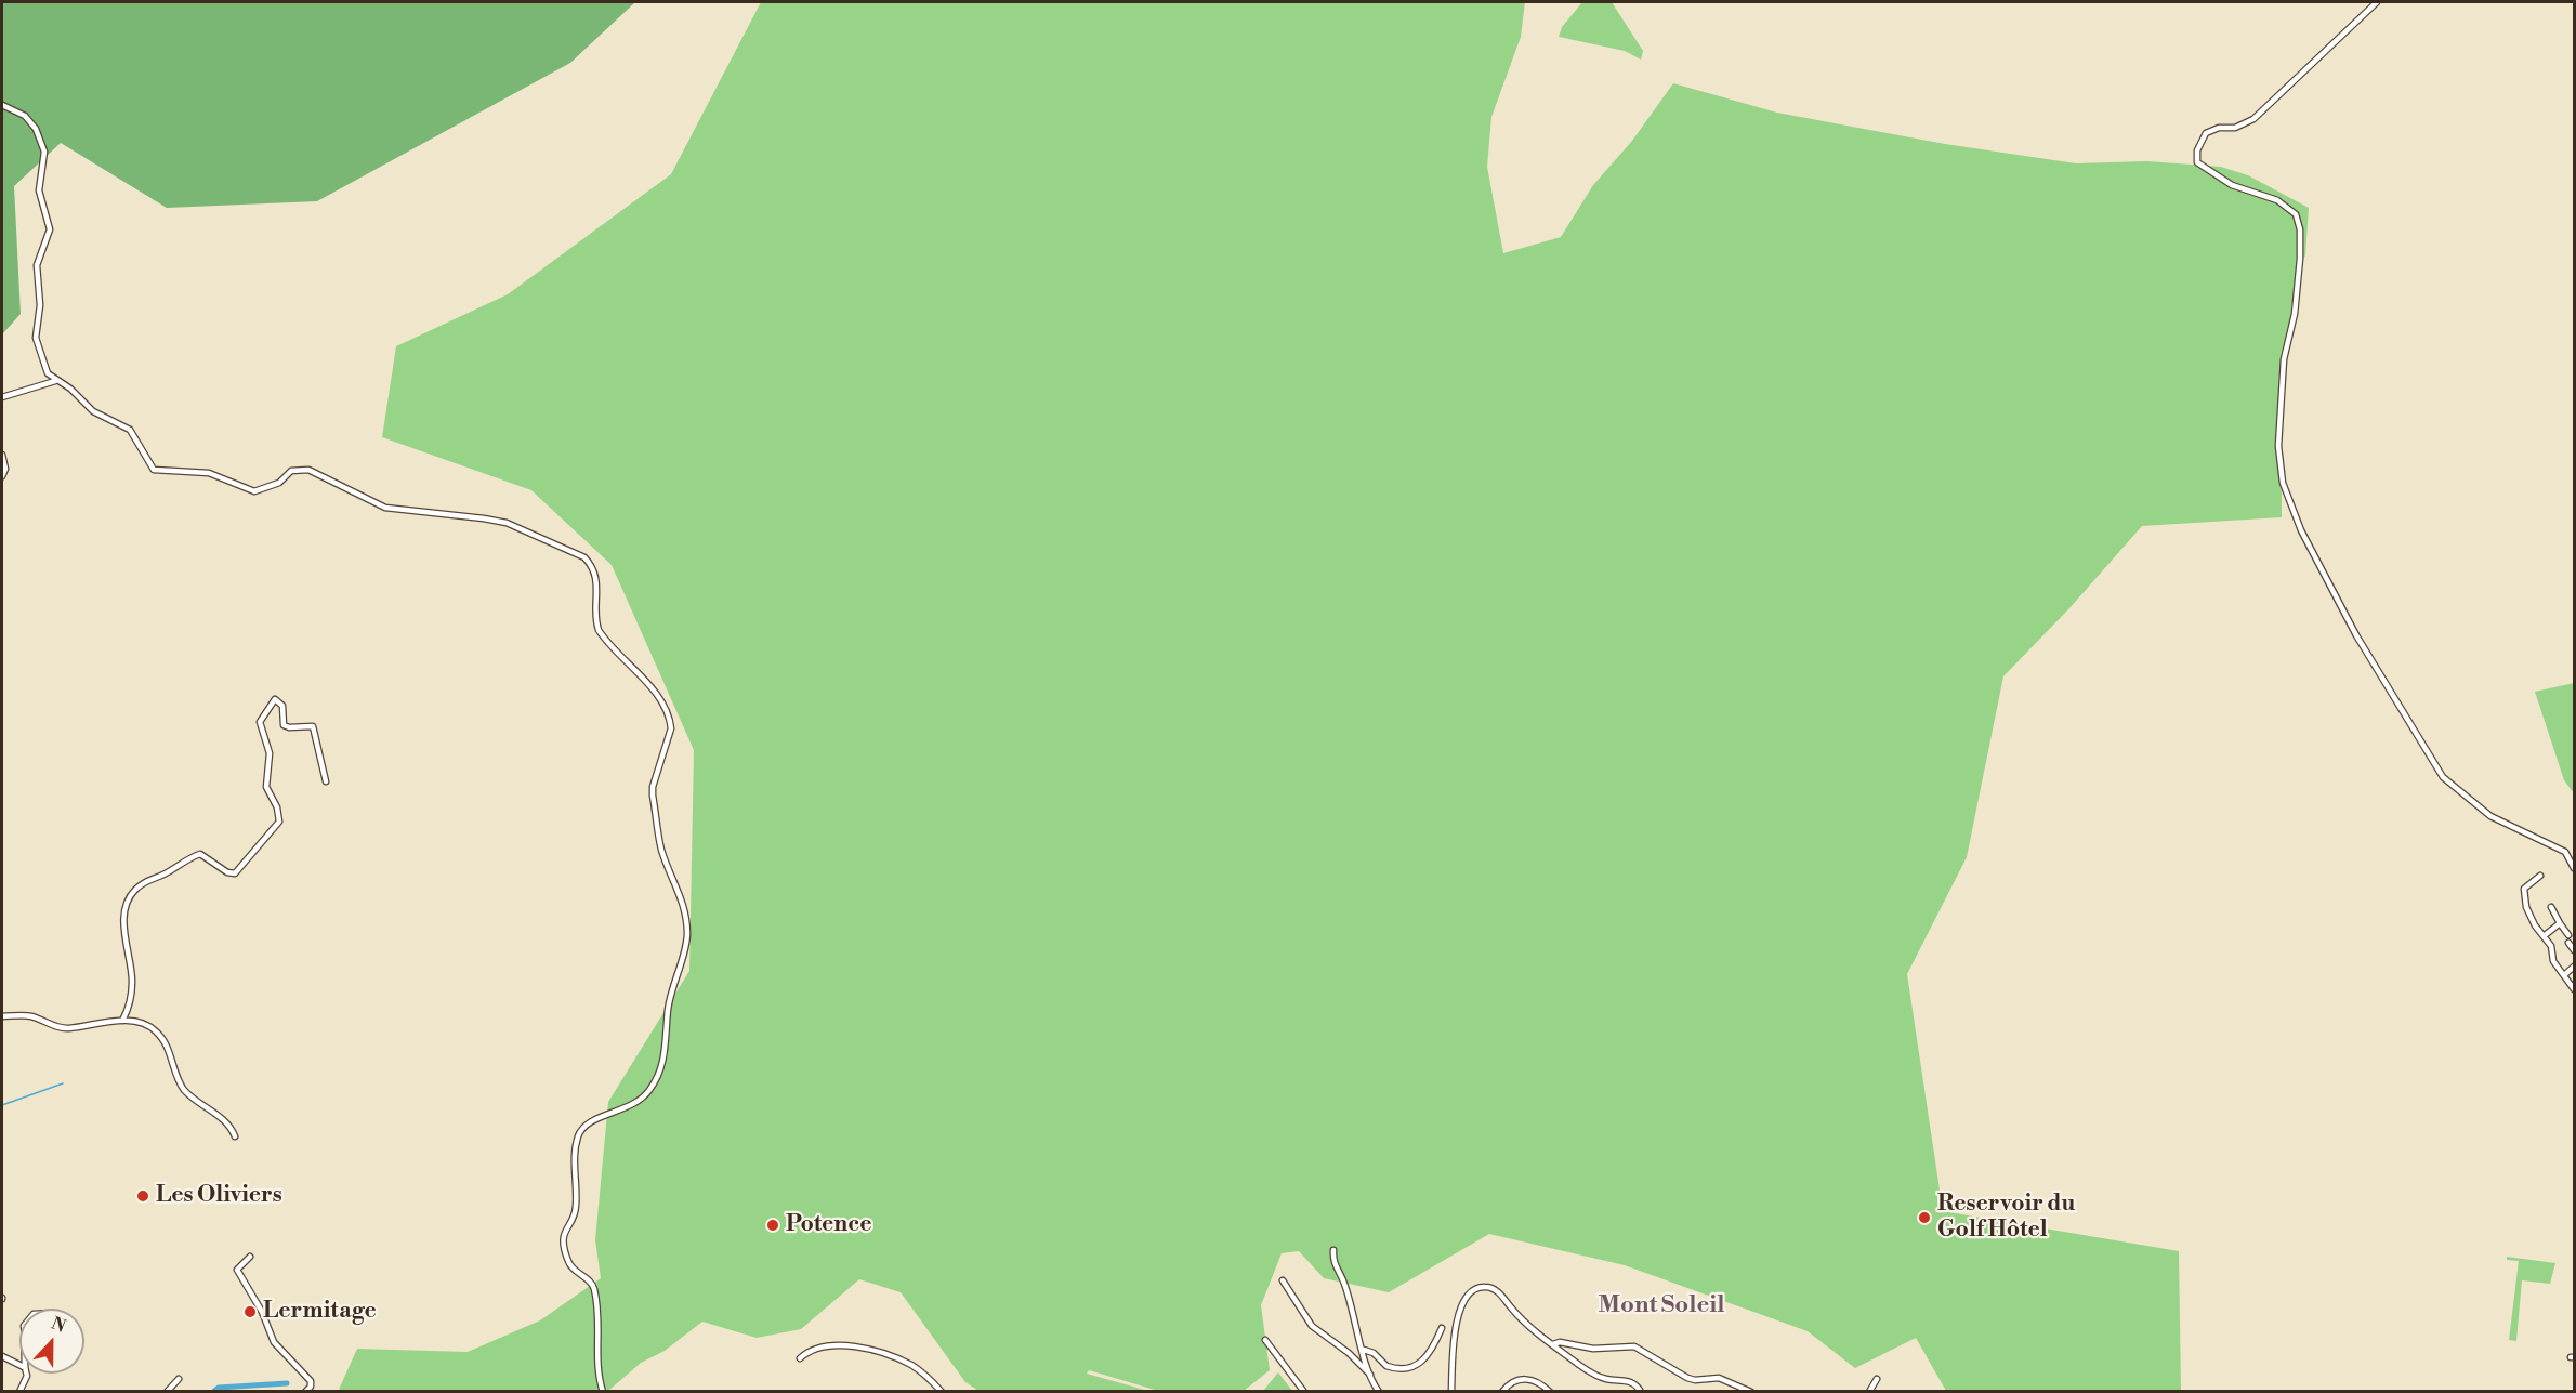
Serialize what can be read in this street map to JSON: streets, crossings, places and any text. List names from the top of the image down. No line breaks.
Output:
{"districts":["Mont Soleil"],"places":["Les Oliviers","Reservoir du Golf Hôtel","Potence","Lermitage"],"north":"top"}
